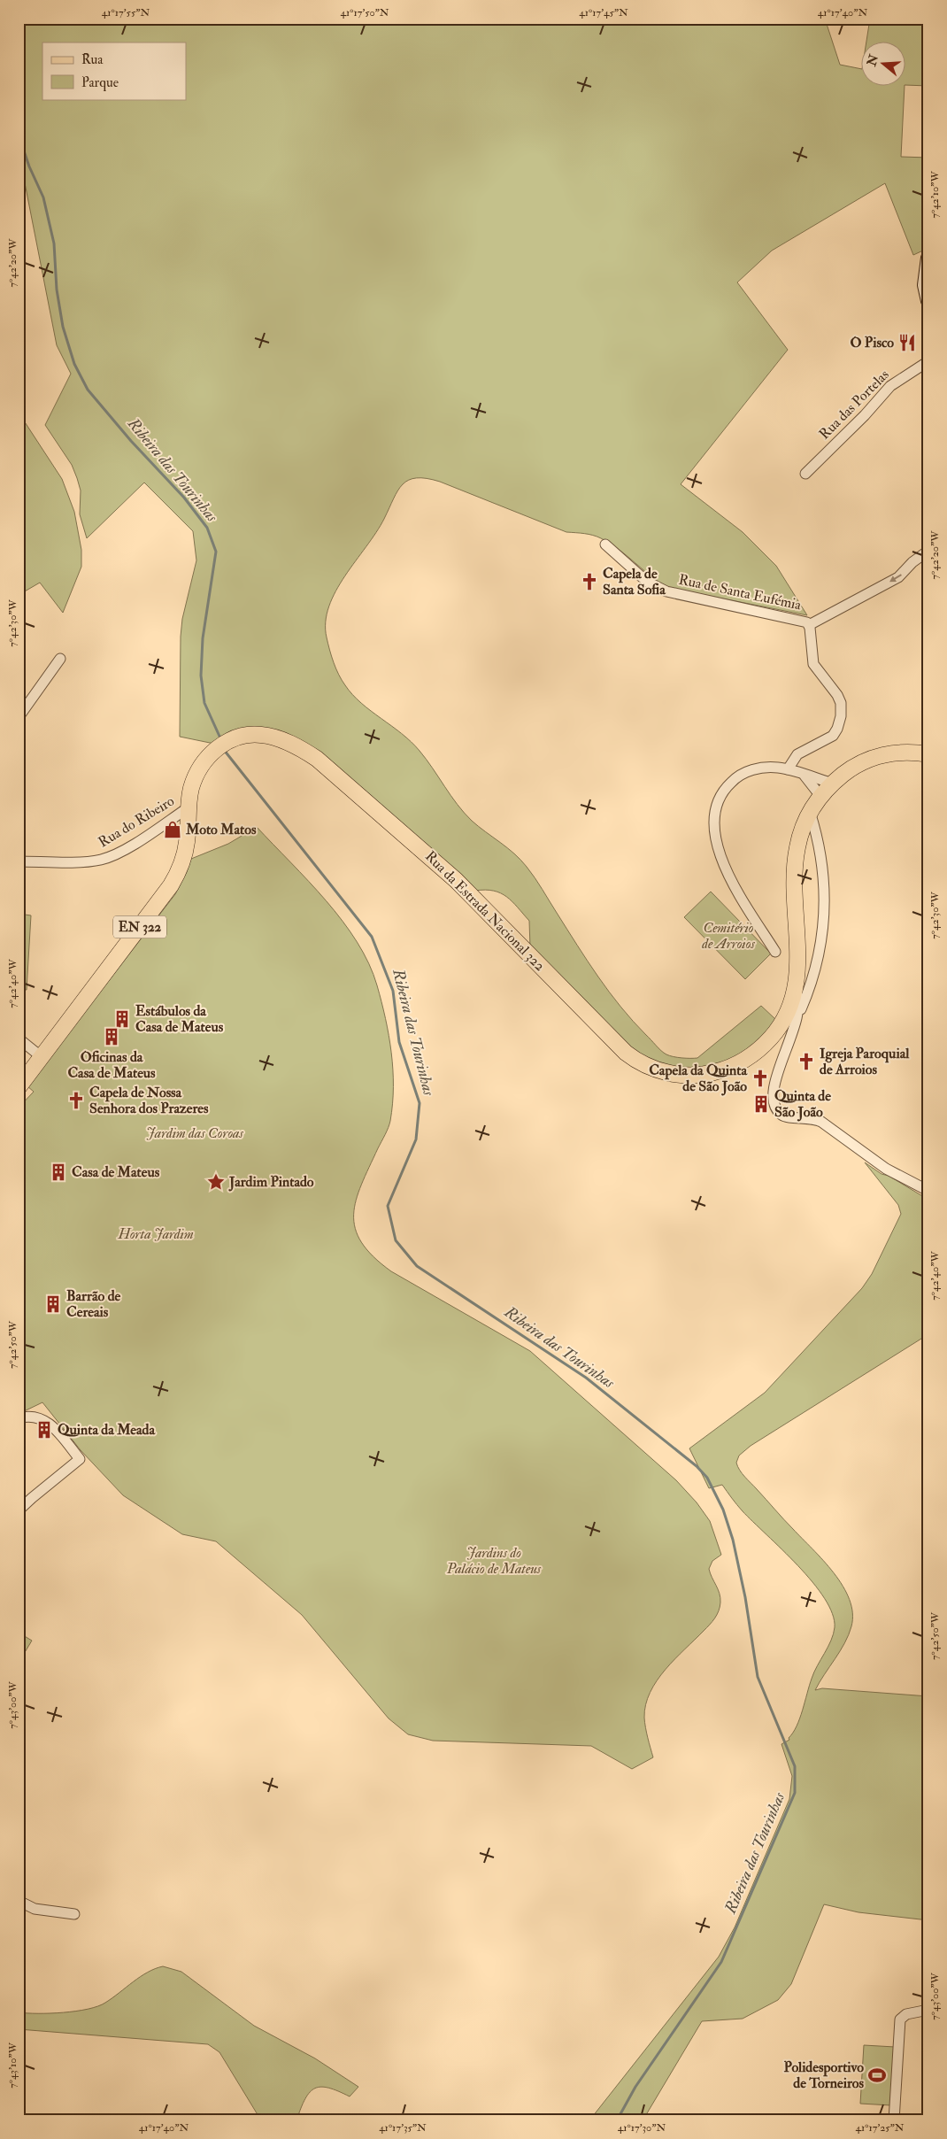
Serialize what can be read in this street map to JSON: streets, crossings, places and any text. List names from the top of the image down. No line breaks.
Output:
{"streets":{"main road":["Rua da Estrada Nacional 322","EN 322"],"street":["Rua das Portelas","Rua de Santa Eufémia","Rua do Ribeiro"]},"crossings":[["Rua do Ribeiro","Rua da Estrada Nacional 322"]],"water":["Ribeira das Tourinhas"],"parks":["Cemitério de Arroios","Jardim das Coroas","Horta Jardim","Jardins do Palácio de Mateus"],"places":{"restaurant":["O Pisco"],"church":["Capela de Santa Sofia","Igreja Paroquial de Arroios","Capela da Quinta de São João","Capela de Nossa Senhora dos Prazeres"],"shop":["Moto Matos"],"building":["Estábulos da Casa de Mateus","Oficinas da Casa de Mateus","Quinta de São João","Casa de Mateus","Barrão de Cereais","Quinta da Meada"],"place":["Jardim Pintado"],"sports":["Polidesportivo de Torneiros"]},"legend":["Rua","Parque"],"north":"left","coordinates":["41°17'55\"N","41°17'50\"N","41°17'45\"N","41°17'40\"N","7°42'10\"W","7°42'20\"W","7°42'30\"W","7°42'40\"W","7°42'50\"W","7°43'00\"W","7°43'10\"W","41°17'35\"N","41°17'30\"N","41°17'25\"N"]}
